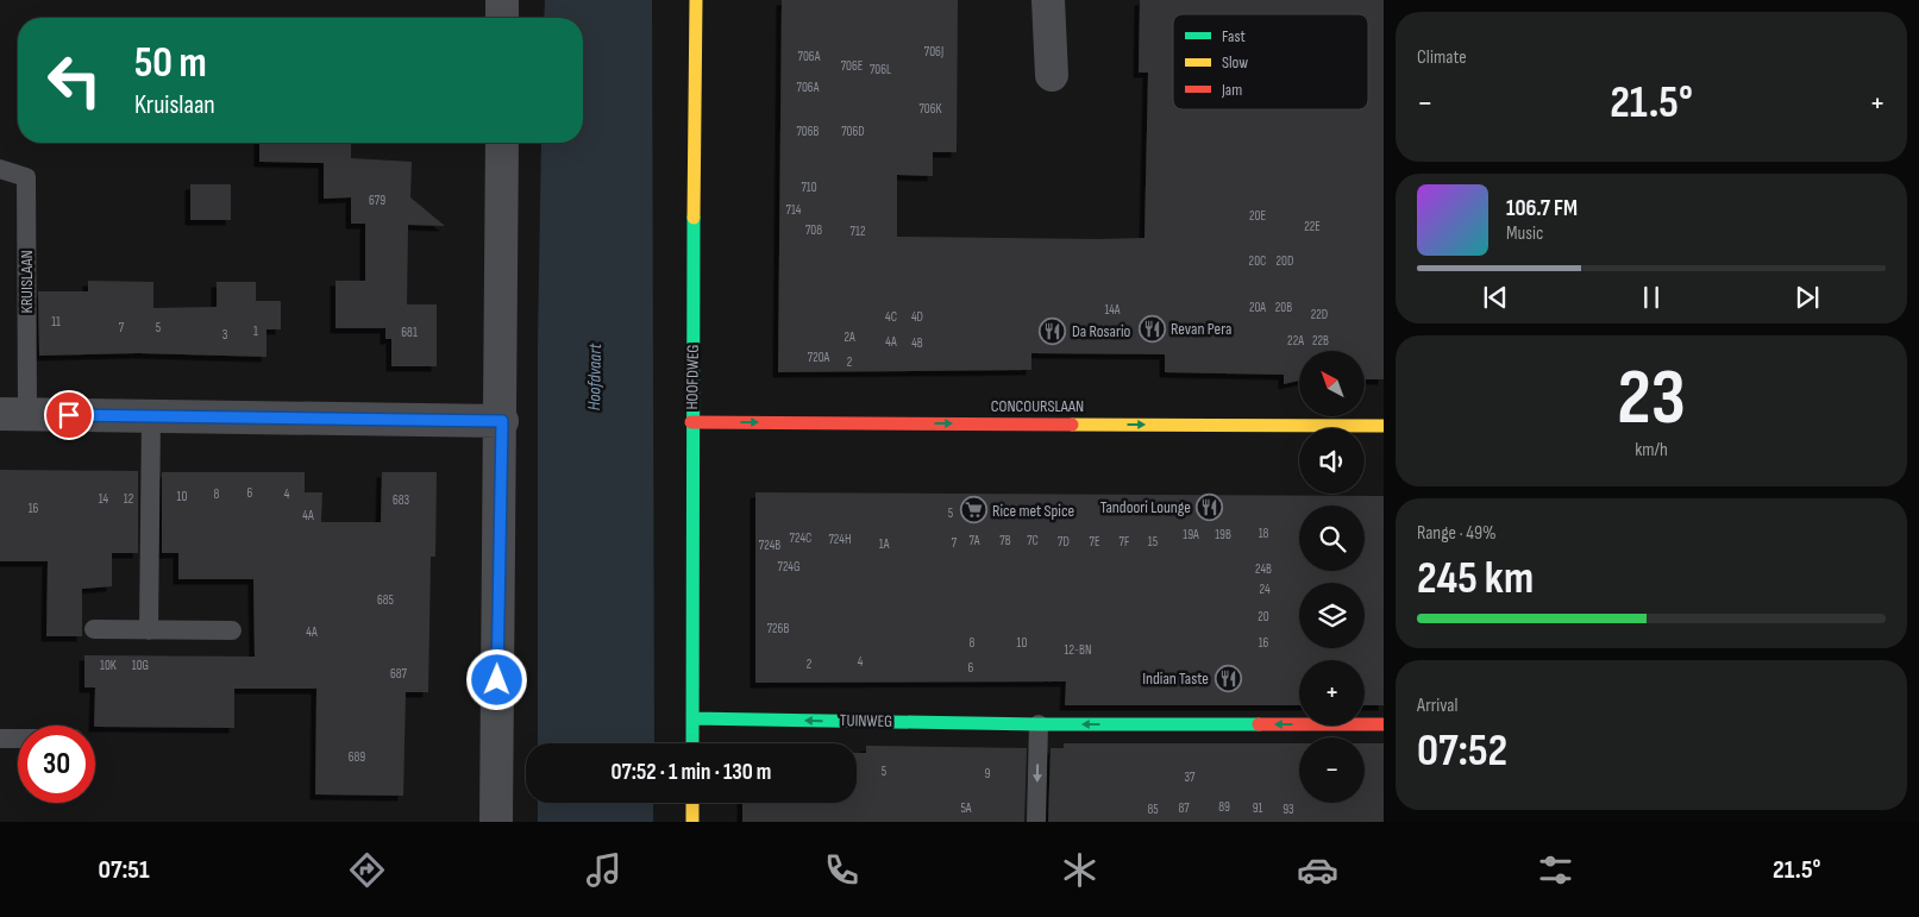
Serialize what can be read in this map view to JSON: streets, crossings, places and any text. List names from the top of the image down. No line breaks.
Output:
{"streets":{"street":["KRUISLAAN","HOOFDWEG","CONCOURSLAAN","TUINWEG"]},"crossings":[["HOOFDWEG","CONCOURSLAAN"],["HOOFDWEG","TUINWEG"]],"one_way":["CONCOURSLAAN","TUINWEG"],"water":["Hoofdvaart"],"places":{"restaurant":["Revan Pera","Da Rosario","Tandoori Lounge","Indian Taste"],"supermarket":["Rice met Spice"]},"house_numbers":["706J","706A","706E","706L","706A","706K","706B","706D","710","679","714","20E","22E","708","712","20C","20D","20A","20B","14A","22D","4C","4D","11","7","5","1","681","3","2A","22A","22B","4A","4B","720A","2","6","8","4","10","14","12","683","16","5","4A","18","19A","19B","724C","724H","7A","7B","7C","7D","7E","7F","15","7","1A","724B","724G","24B","24","685","20","726B","4A","8","10","16","12-BN","4","2","10K","10G","6","687","689","5","9","37","89","5A","87","91","85","93"],"legend":["Fast","Slow","Jam"],"north":"top left","page":{"tile":["Climate",["23","km/h"],["Range · 49%","245 km"],["Arrival","07:52"]],"turn":["50 m","Kruislaan"],"heat":["−","21.5°","+"],"song":["106.7 FM","Music"],"map_buttons":["+","−"],"limit":"30","trip":"07:52 · 1 min · 130 m","tabs":["07:51","21.5°"]}}
